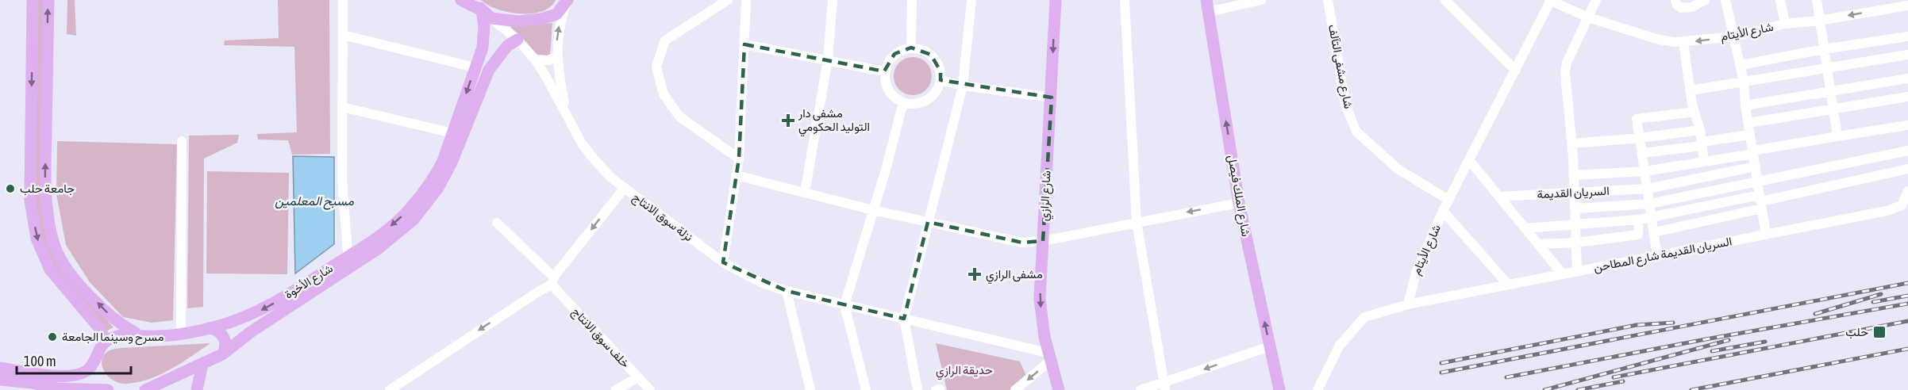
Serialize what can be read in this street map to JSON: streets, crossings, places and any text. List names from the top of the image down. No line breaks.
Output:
{"streets":{"main road":["شارع الرازي","شارع الملك فيصل","شارع الأخوة"],"street":["شارع الأيتام","شارع مشفى التآلف","السريان القديمة","نزلة سوق الانتاج","السريان القديمة شارع المطاحن","خلف سوق الانتاج"]},"crossings":[["شارع الأيتام","شارع مشفى التآلف"],["شارع الأيتام","السريان القديمة شارع المطاحن"],["شارع الرازي","نزلة سوق الانتاج"]],"one_way":["شارع الرازي","شارع الملك فيصل"],"water":["مسبح المعلمين"],"parks":["حديقة الرازي"],"places":{"health":["مشفى دار التوليد الحكومي","مشفى الرازي"],"other":["جامعة حلب","مسرح وسينما الجامعة"],"transit":["حلب"]},"scale_bar":"100 m"}
